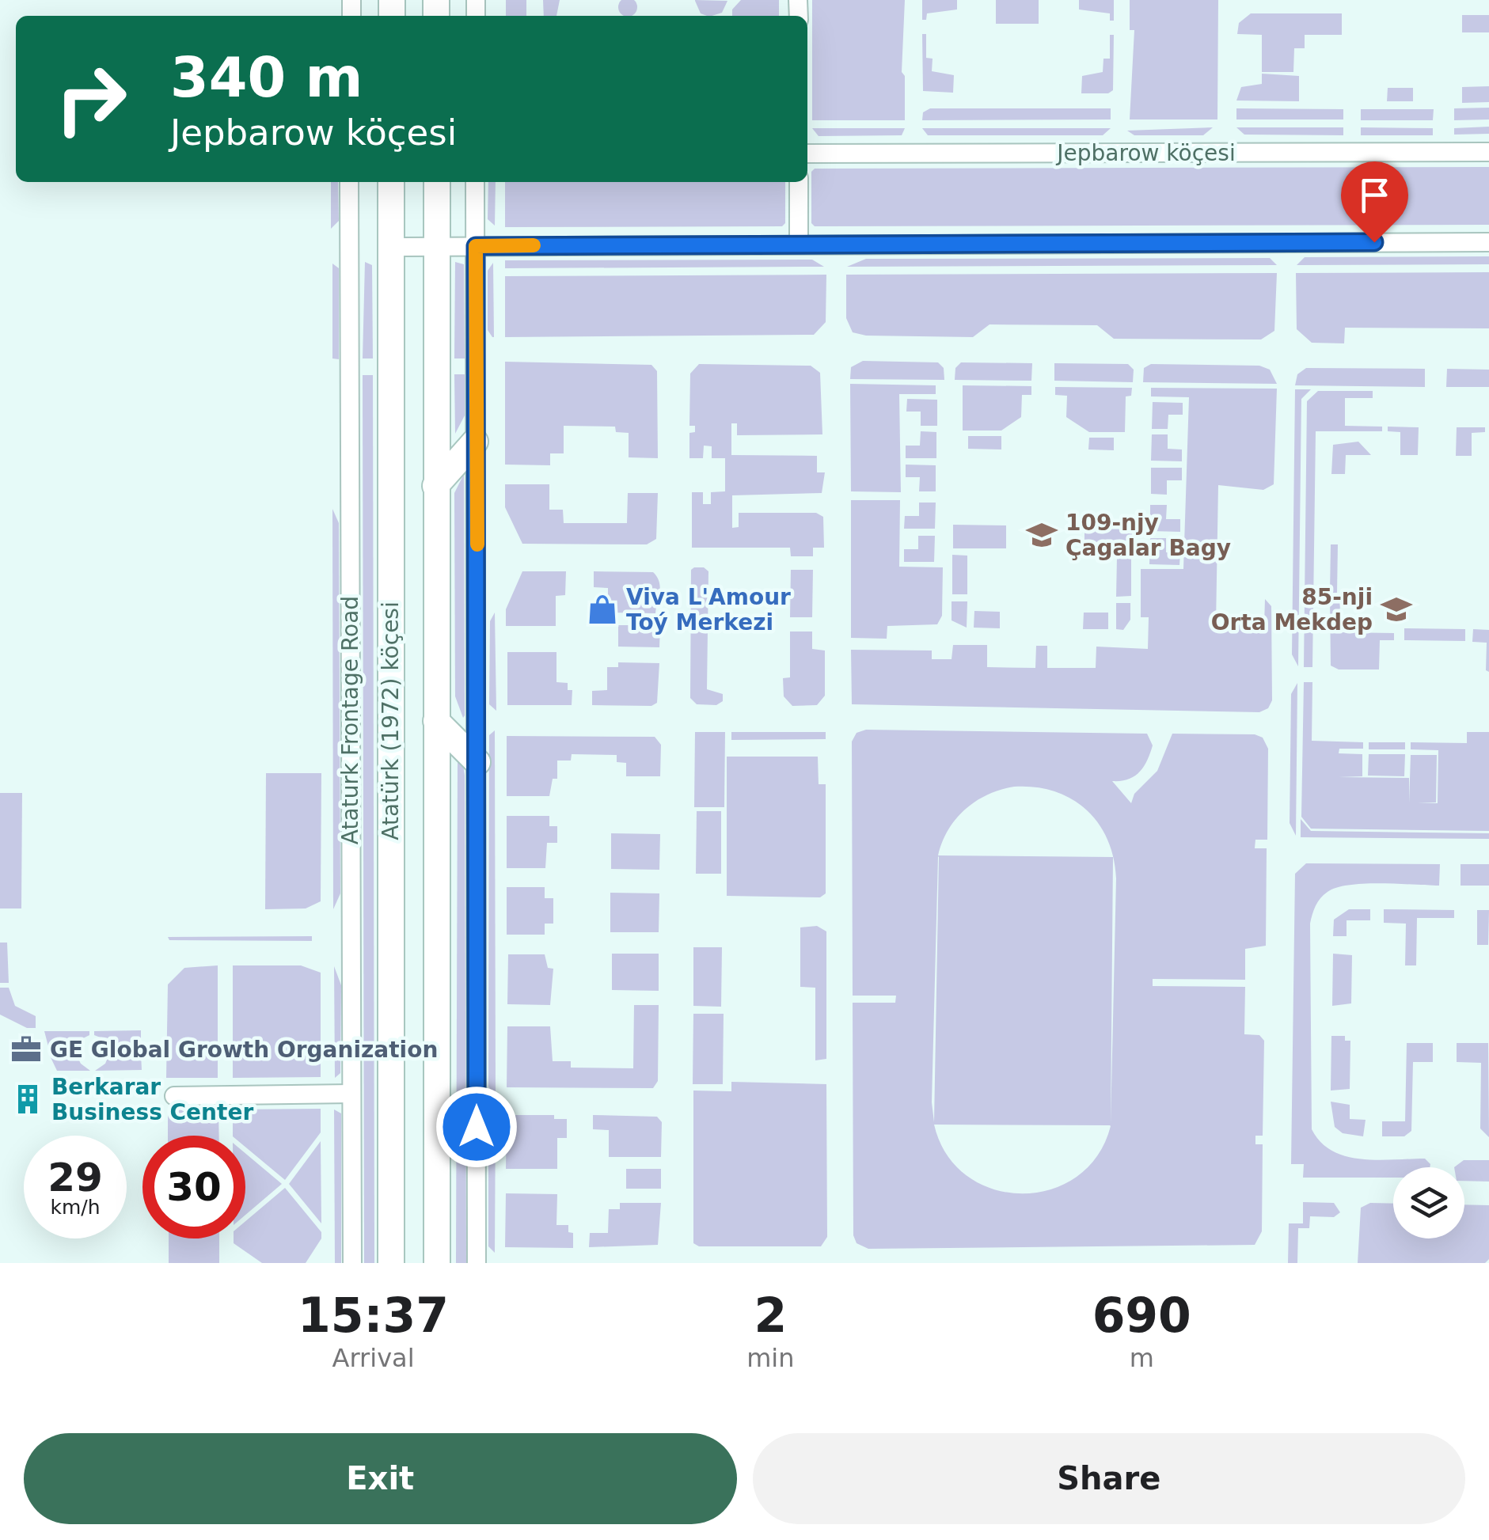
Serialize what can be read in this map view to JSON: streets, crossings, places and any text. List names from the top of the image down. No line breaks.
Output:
{"streets":{"main road":["Atatürk (1972) köçesi"],"street":["Jepbarow köçesi","Ataturk Frontage Road"]},"places":{"school or university":["109-njy Çagalar Bagy","85-nji Orta Mekdep"],"shop":["Viva L'Amour Toý Merkezi"],"office":["GE Global Growth Organization"],"building":["Berkarar Business Center"]},"page":{"turn":["340 m","Jepbarow köçesi"],"speed":"29 km/h","limit":"30","eta":["15:37","Arrival","2","min","690","m"],"buttons":["Exit","Share"]}}
